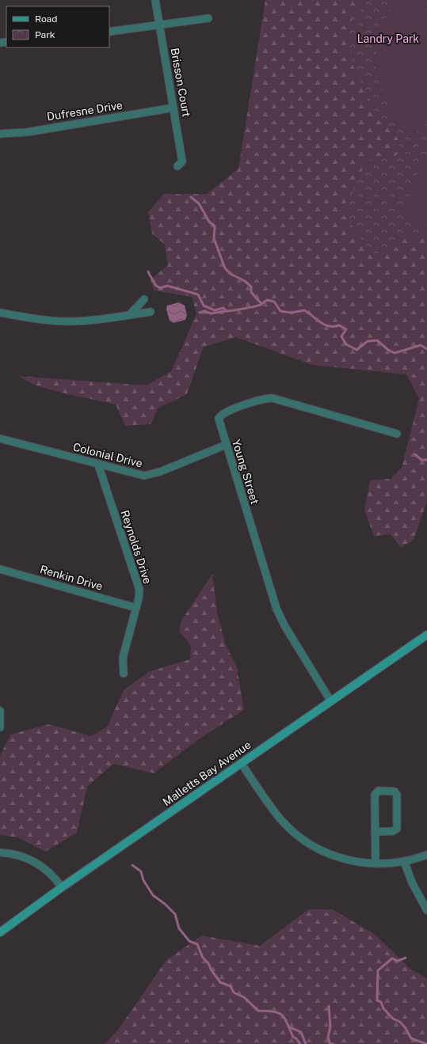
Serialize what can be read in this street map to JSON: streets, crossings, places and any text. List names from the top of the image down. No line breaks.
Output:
{"streets":{"street":["Brisson Court","Dufresne Drive","Colonial Drive","Young Street","Reynolds Drive","Renkin Drive","Malletts Bay Avenue"]},"crossings":[["Brisson Court","Dufresne Drive"],["Colonial Drive","Young Street"],["Colonial Drive","Reynolds Drive"],["Young Street","Malletts Bay Avenue"],["Reynolds Drive","Renkin Drive"]],"parks":["Landry Park"],"legend":["Road","Park"]}
